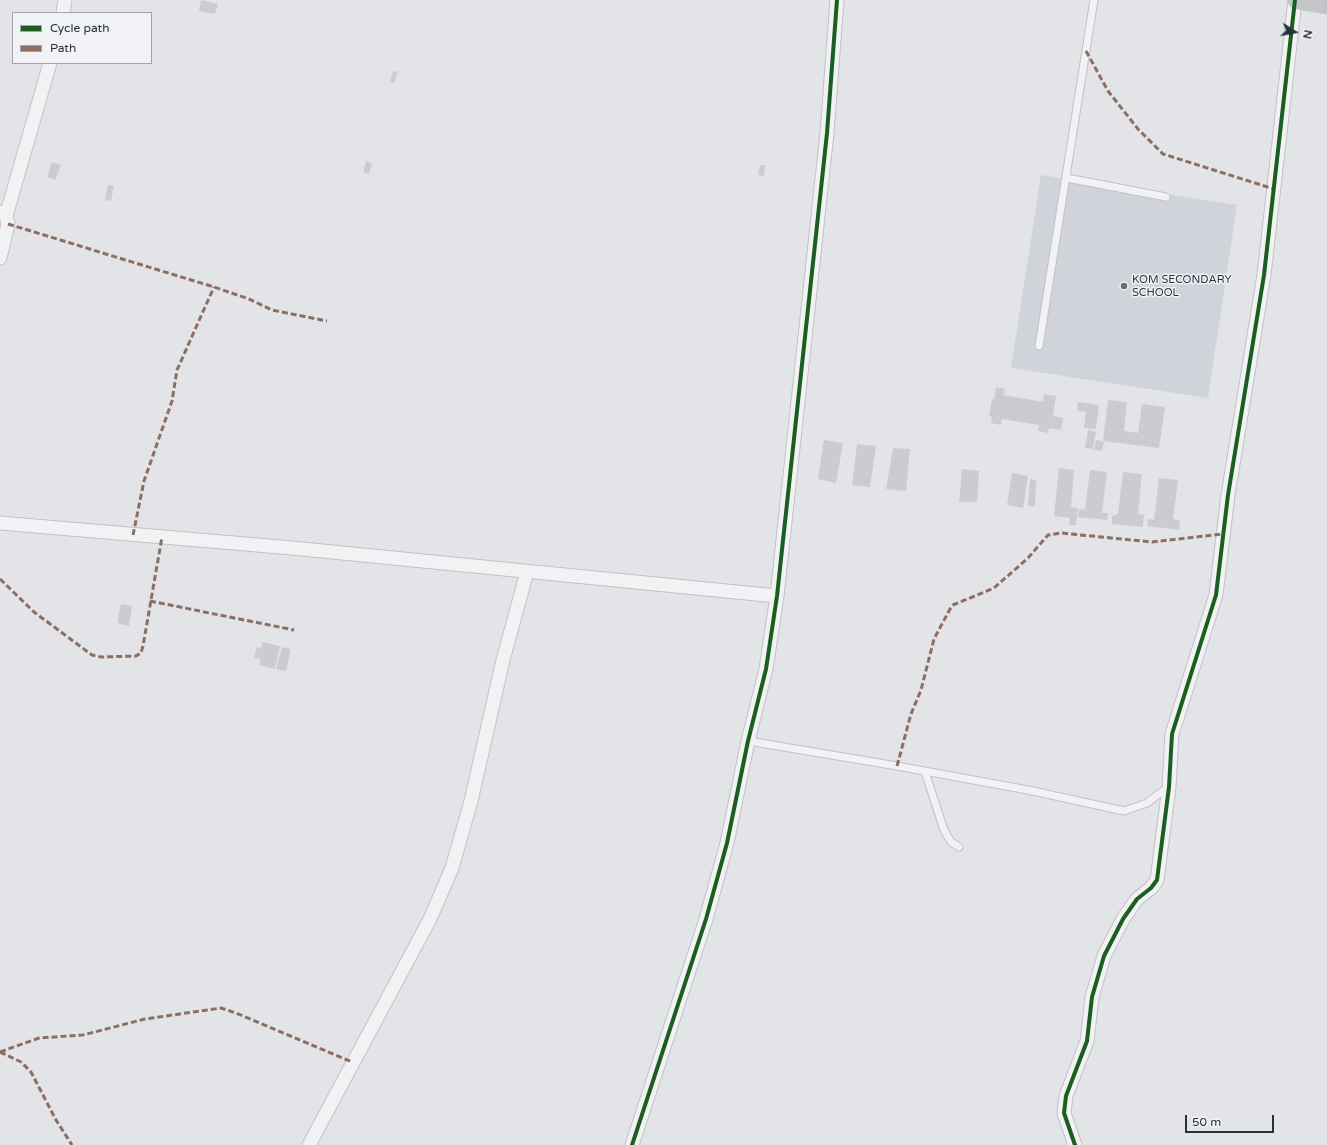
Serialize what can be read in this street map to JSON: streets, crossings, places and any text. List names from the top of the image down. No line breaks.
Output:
{"places":["KOM SECONDARY SCHOOL"],"legend":["Cycle path","Path"],"scale_bar":"50 m","north":"right"}
